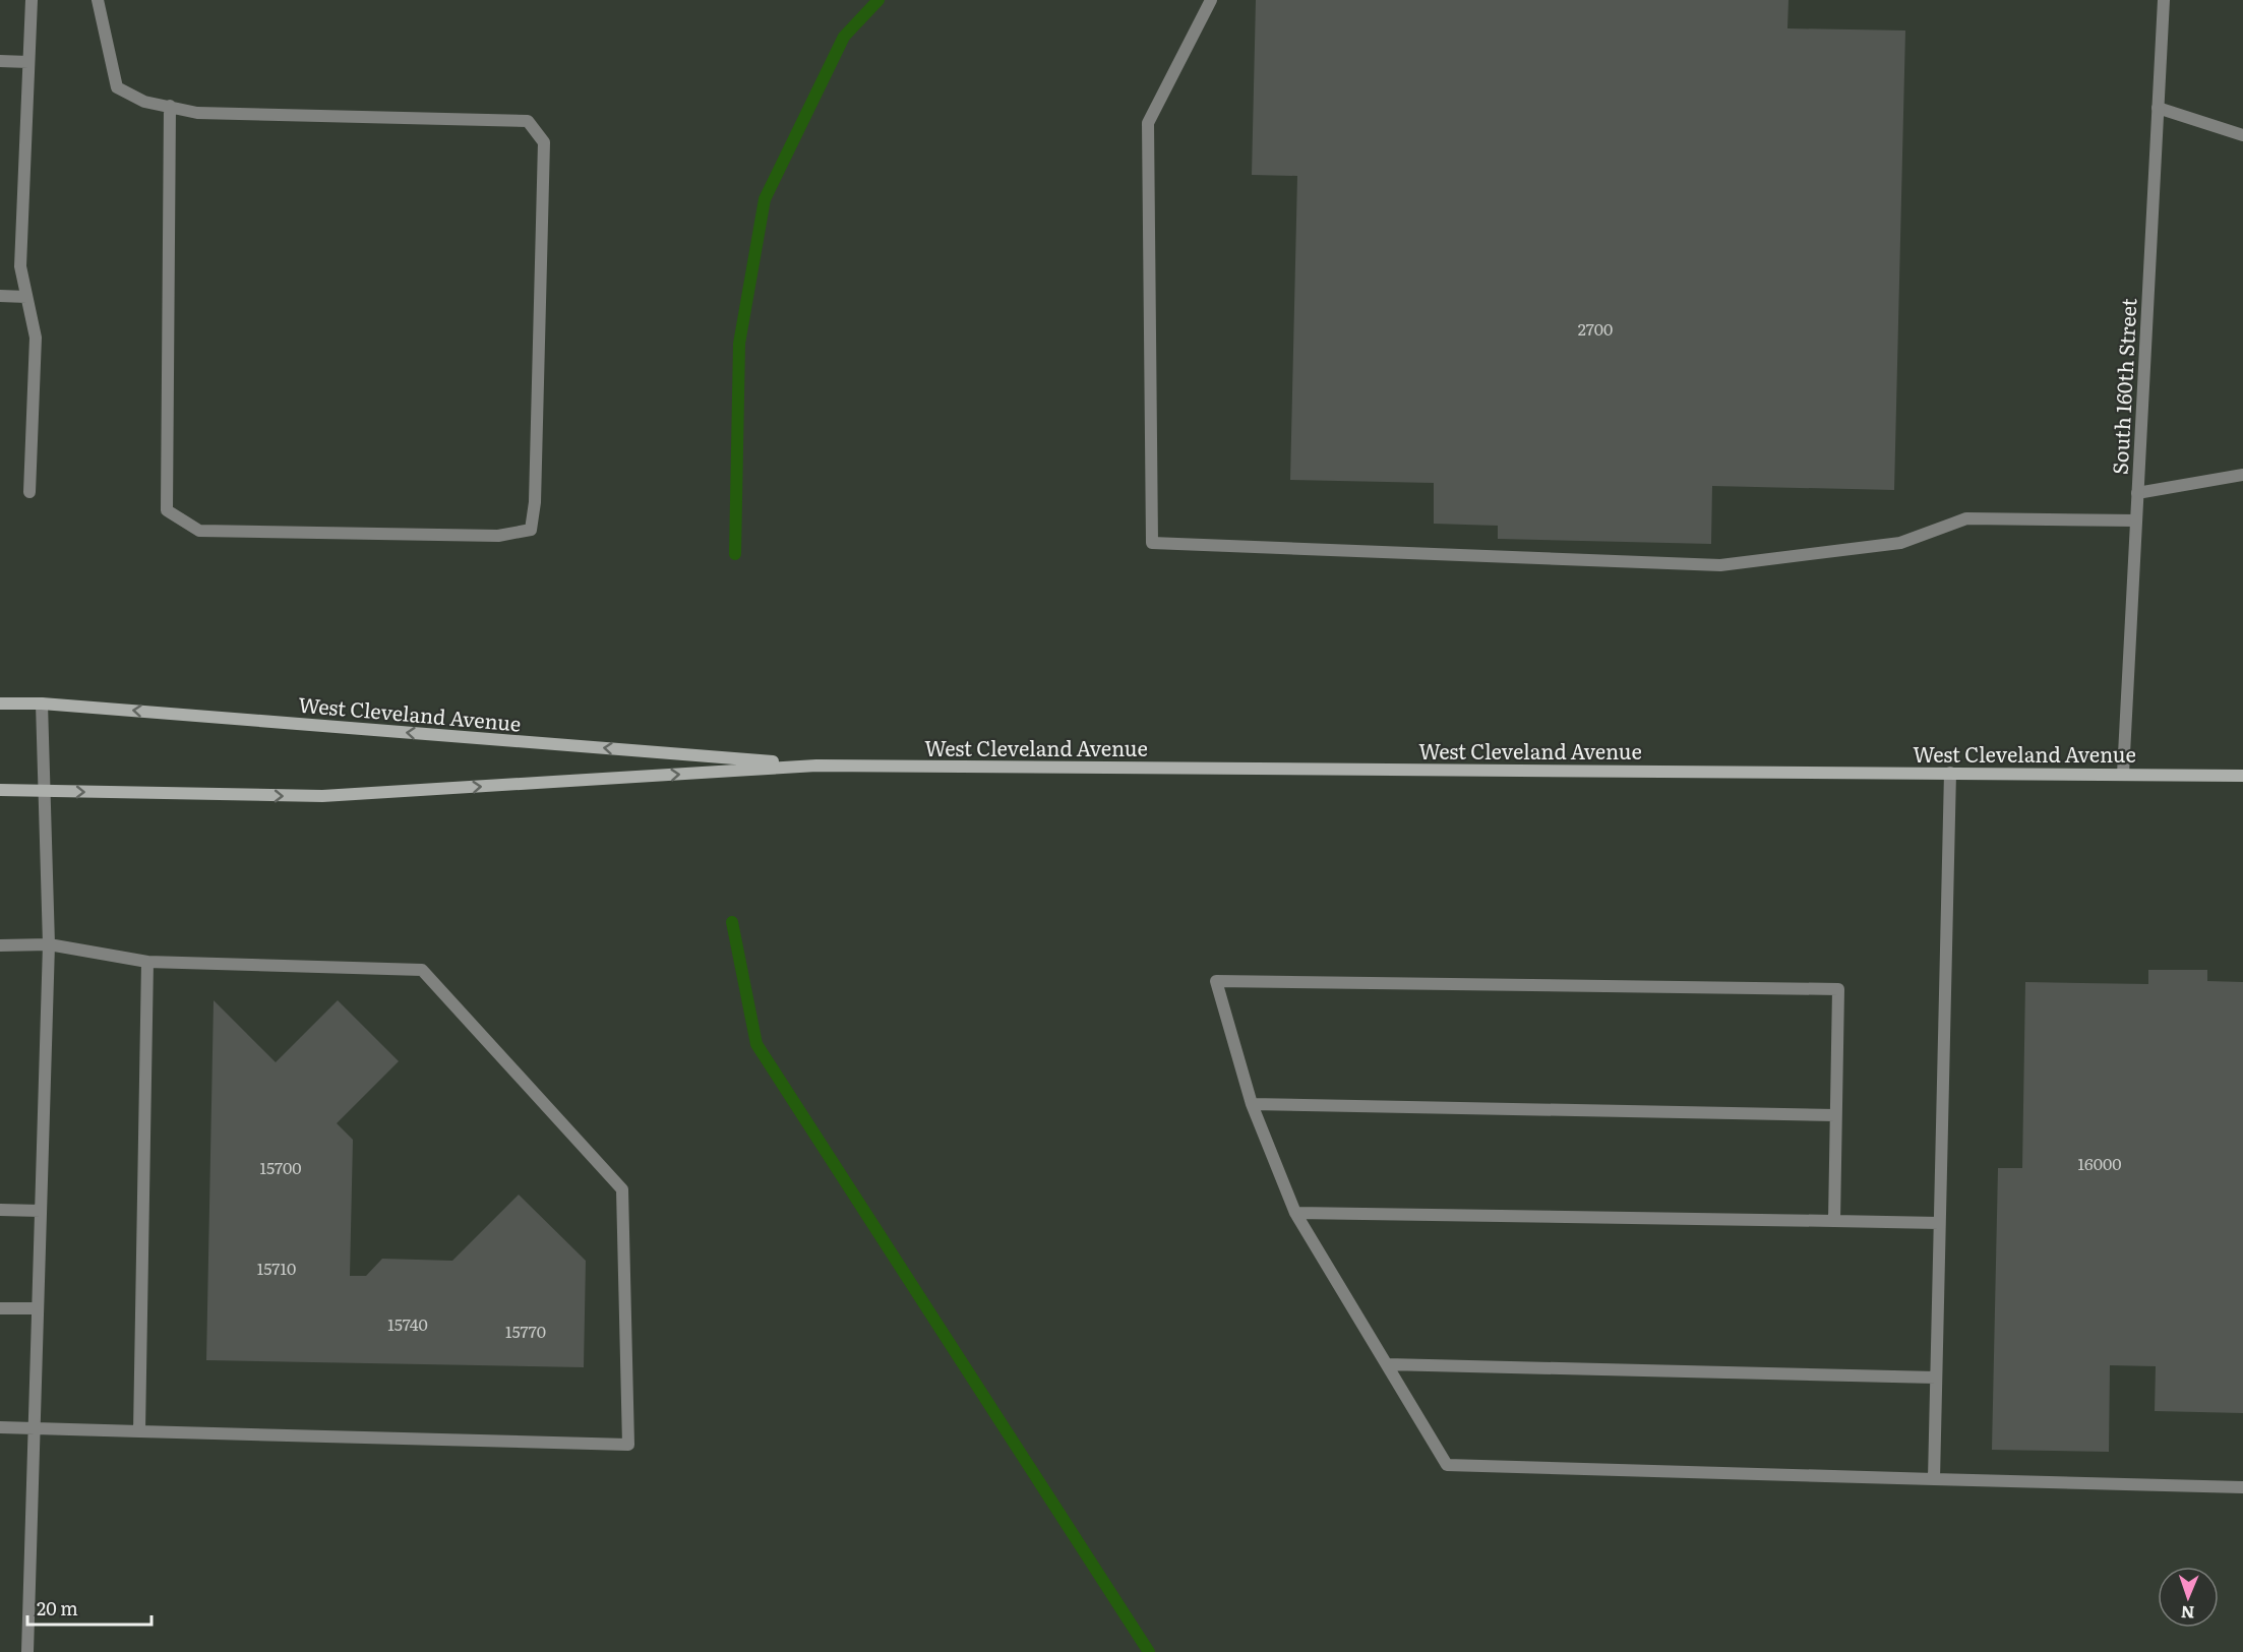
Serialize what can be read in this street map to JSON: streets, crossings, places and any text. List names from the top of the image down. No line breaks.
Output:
{"streets":{"main road":["West Cleveland Avenue"],"street":["South 160th Street"]},"crossings":[["South 160th Street","West Cleveland Avenue"]],"house_numbers":["2700","16000","15700","15710","15740","15770"],"scale_bar":"20 m","north":"bottom"}
